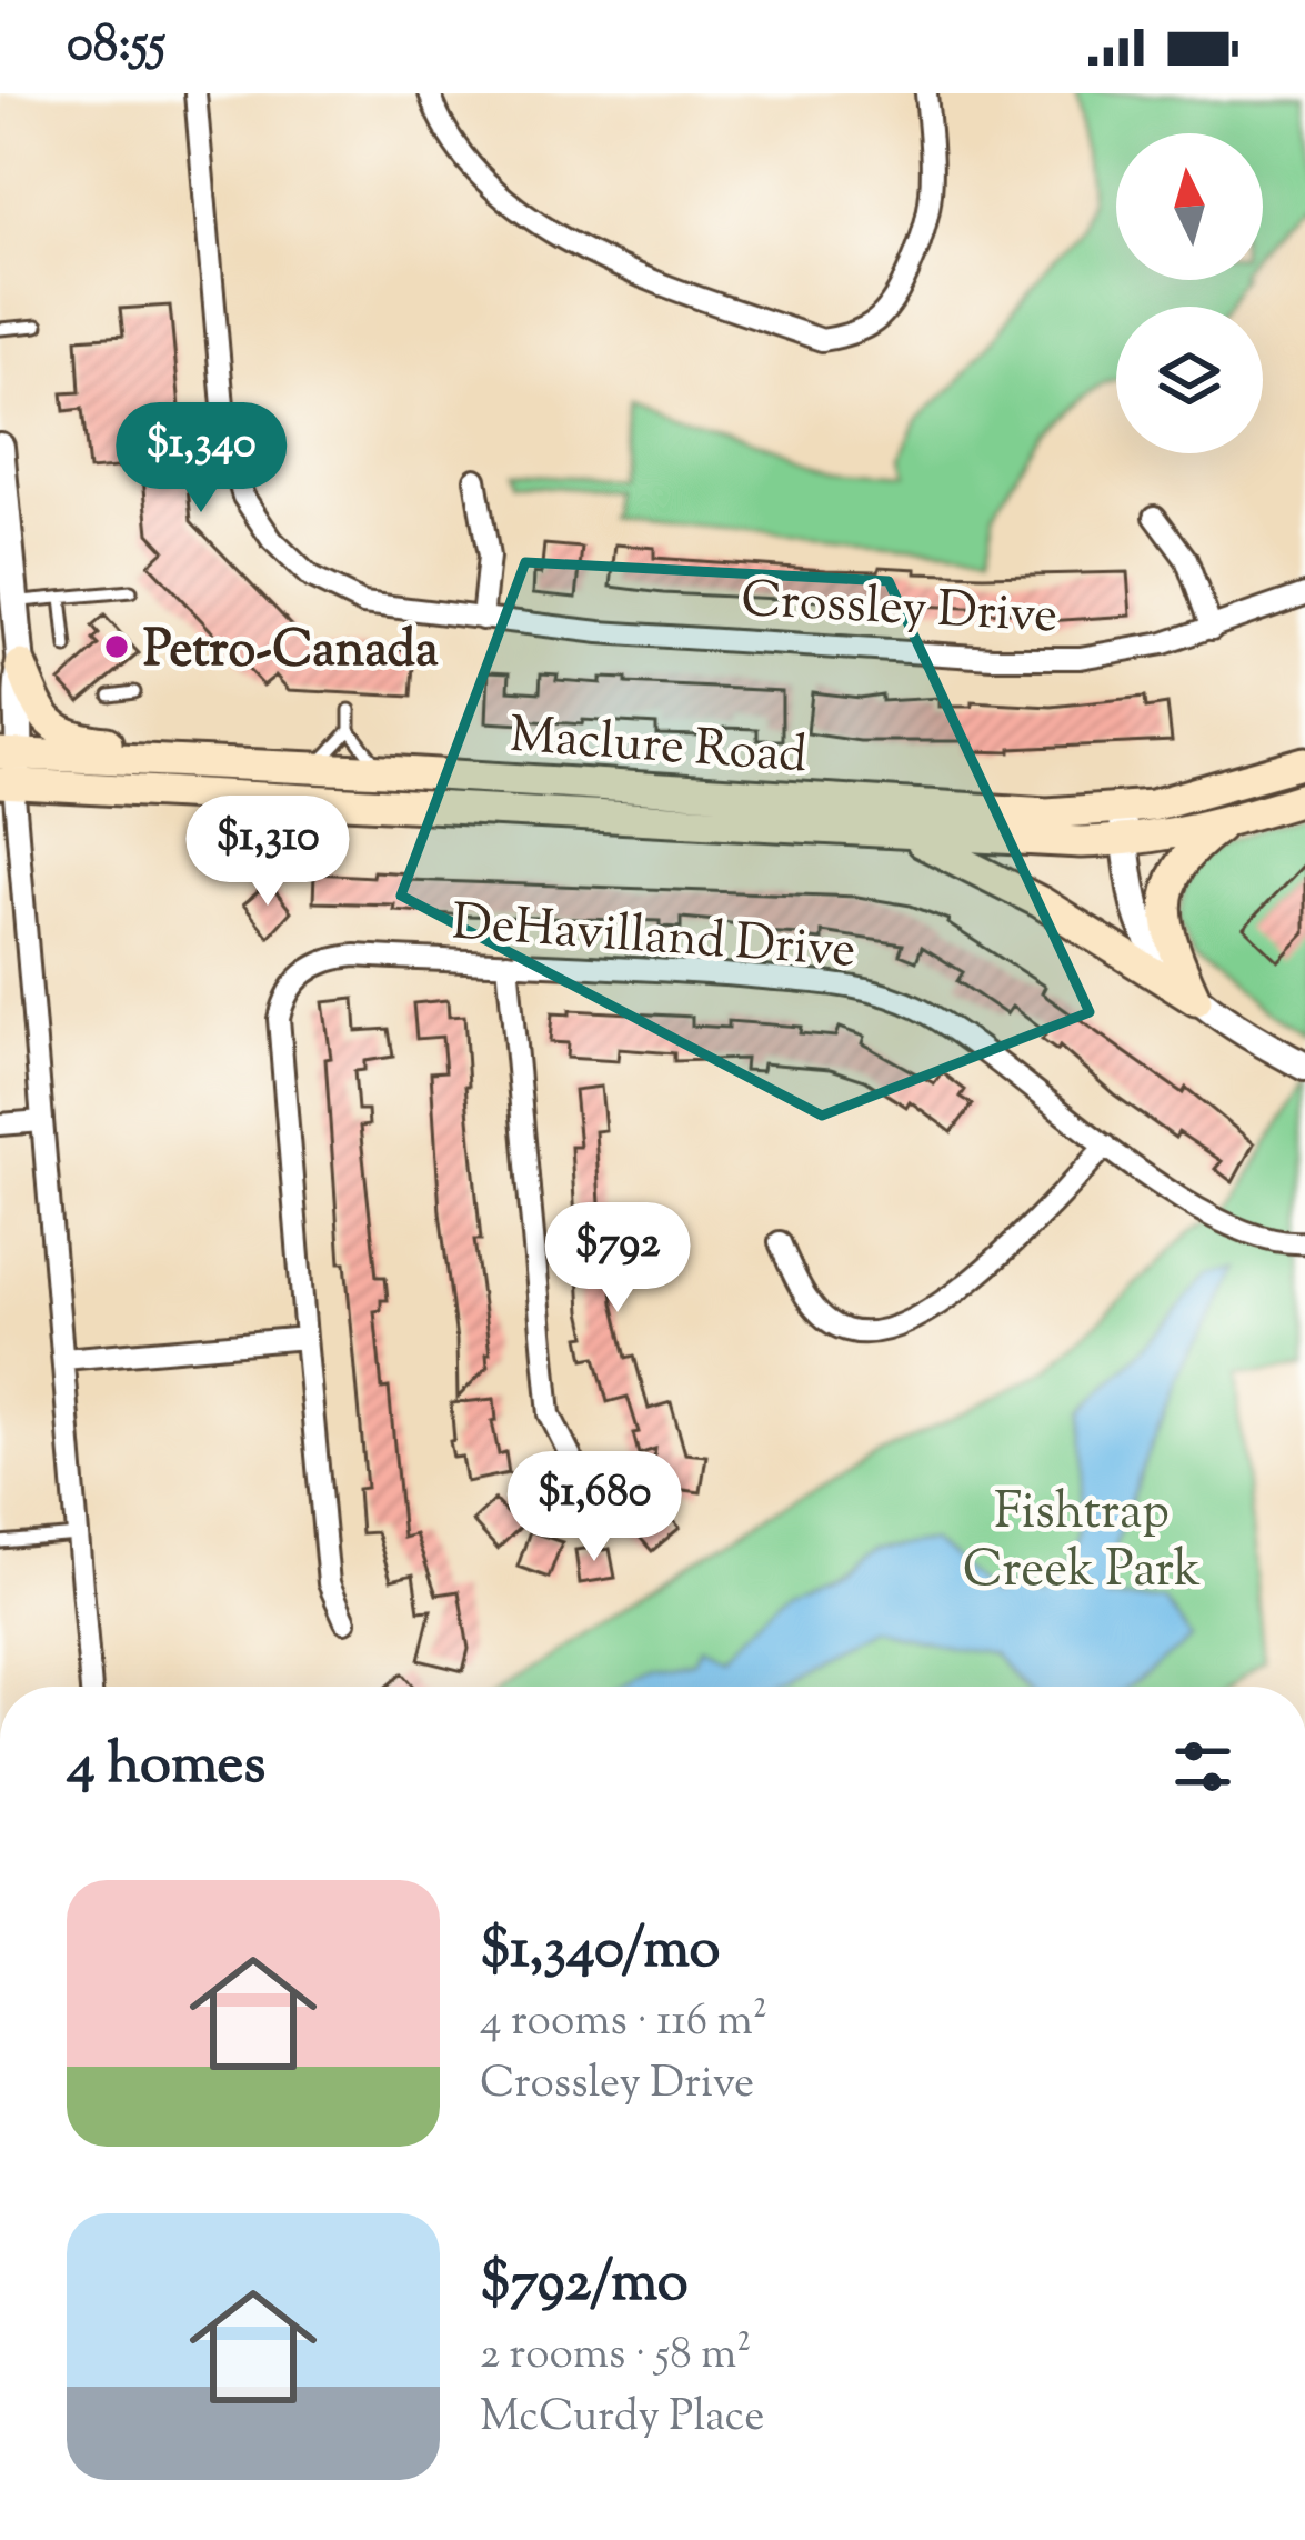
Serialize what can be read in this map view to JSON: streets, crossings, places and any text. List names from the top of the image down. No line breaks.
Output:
{"streets":{"main road":["Maclure Road"],"street":["Crossley Drive","DeHavilland Drive"]},"parks":["Fishtrap Creek Park"],"places":["Petro-Canada"],"north":"top","page":{"status":"08:55","price":["$1,340","$1,310","$792","$1,680"],"heading":"4 homes","list":[{"name":"$1,340/mo","note":"4 rooms · 116 m² · Crossley Drive"},{"name":"$792/mo","note":"2 rooms · 58 m² · McCurdy Place"}]}}
